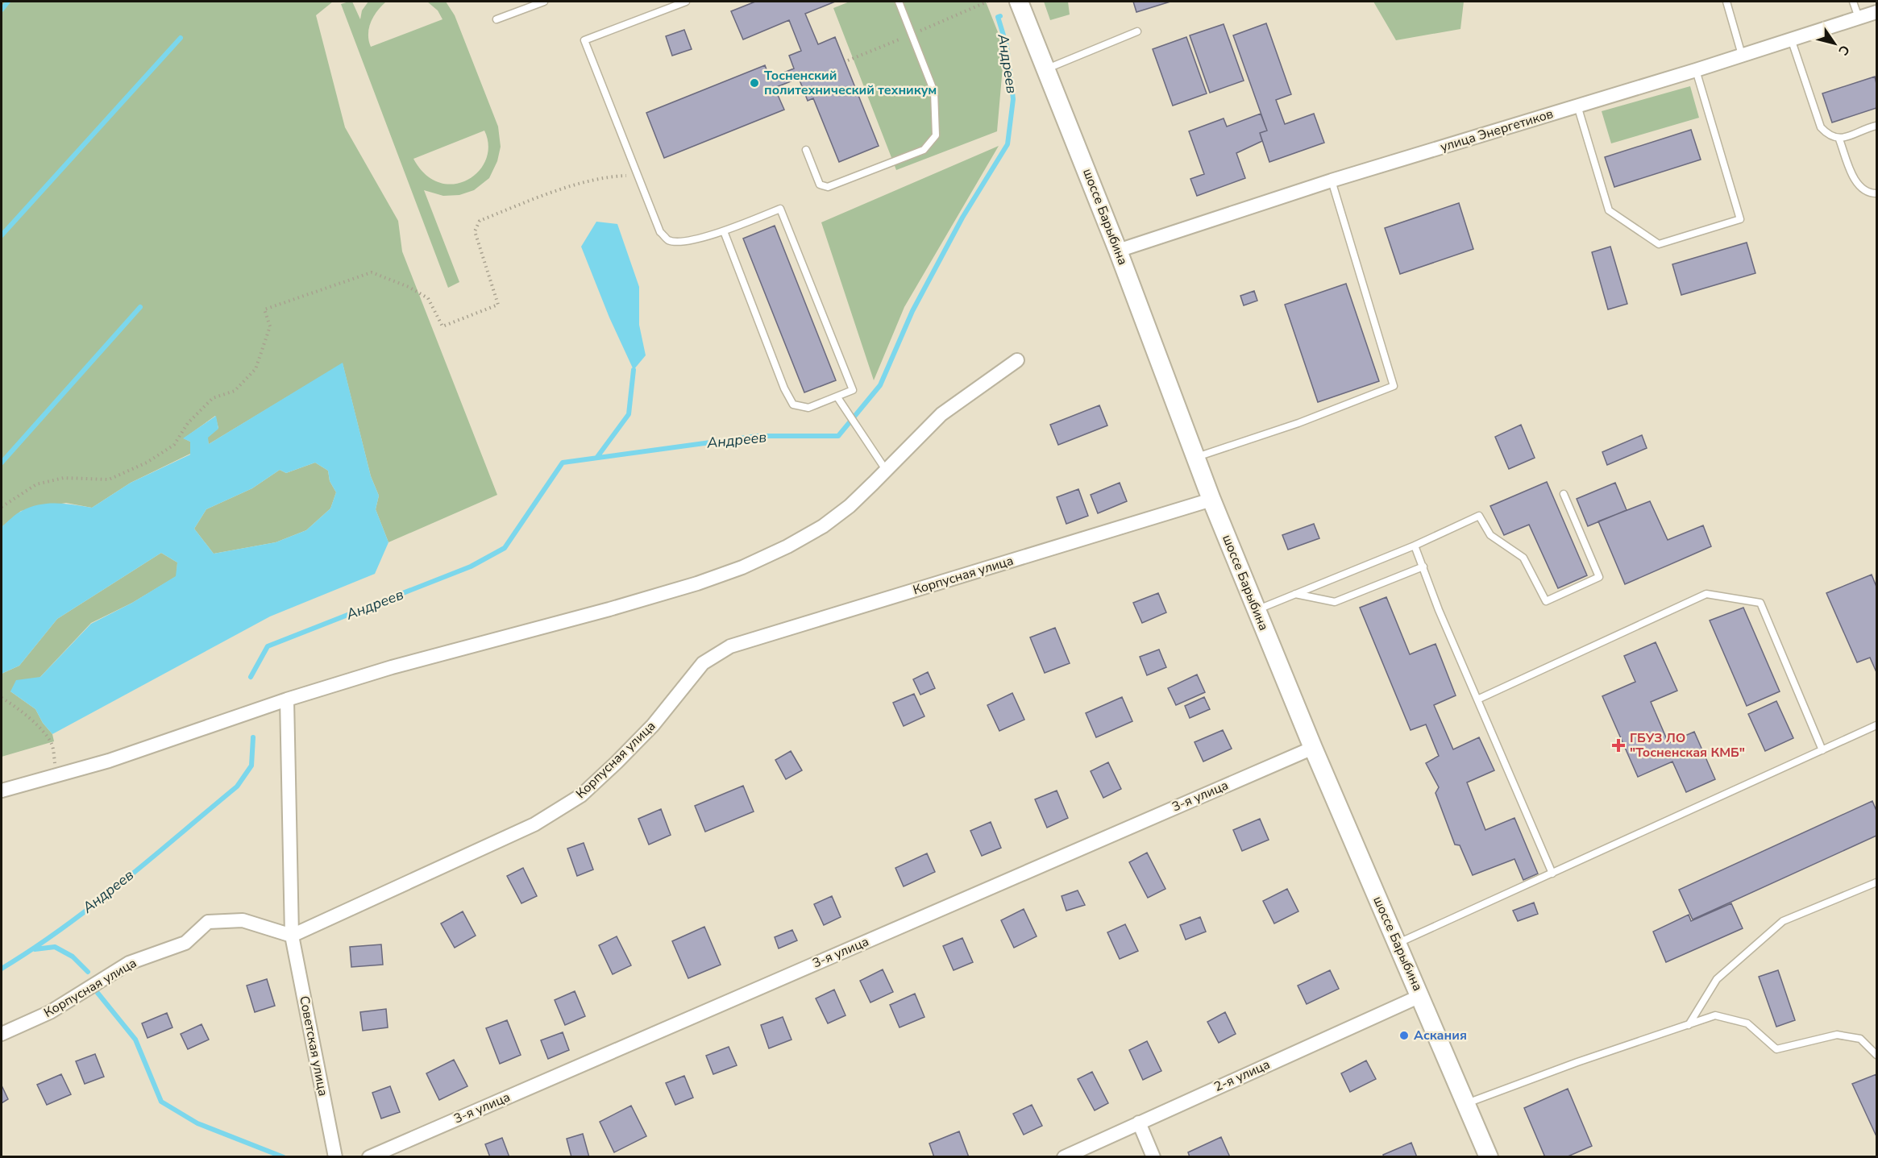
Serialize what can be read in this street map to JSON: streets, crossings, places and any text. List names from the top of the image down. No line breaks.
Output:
{"streets":{"main road":["шоссе Барыбина"],"street":["улица Энергетиков","Корпусная улица","3-я улица","Советская улица","2-я улица"]},"crossings":[["улица Энергетиков","шоссе Барыбина"],["шоссе Барыбина","Корпусная улица"],["шоссе Барыбина","3-я улица"],["шоссе Барыбина","2-я улица"],["Корпусная улица","Советская улица"]],"water":["Андреев"],"places":{"other":["Тосненский политехнический техникум","Аскания"],"health":["ГБУЗ ЛО \"Тосненская КМБ\""]},"north":"bottom right"}
